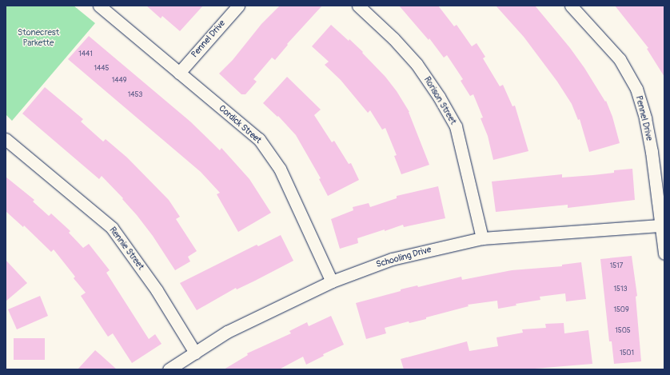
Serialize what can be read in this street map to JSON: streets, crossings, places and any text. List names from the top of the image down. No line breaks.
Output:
{"streets":{"street":["Pennel Drive","Rorison Street","Cordick Street","Rennie Street","Schooling Drive"]},"crossings":[["Pennel Drive","Cordick Street"],["Pennel Drive","Schooling Drive"],["Rorison Street","Schooling Drive"],["Cordick Street","Schooling Drive"],["Rennie Street","Schooling Drive"]],"parks":["Stonecrest Parkette"],"house_numbers":["1441","1445","1449","1453","1517","1513","1509","1505","1501"]}
